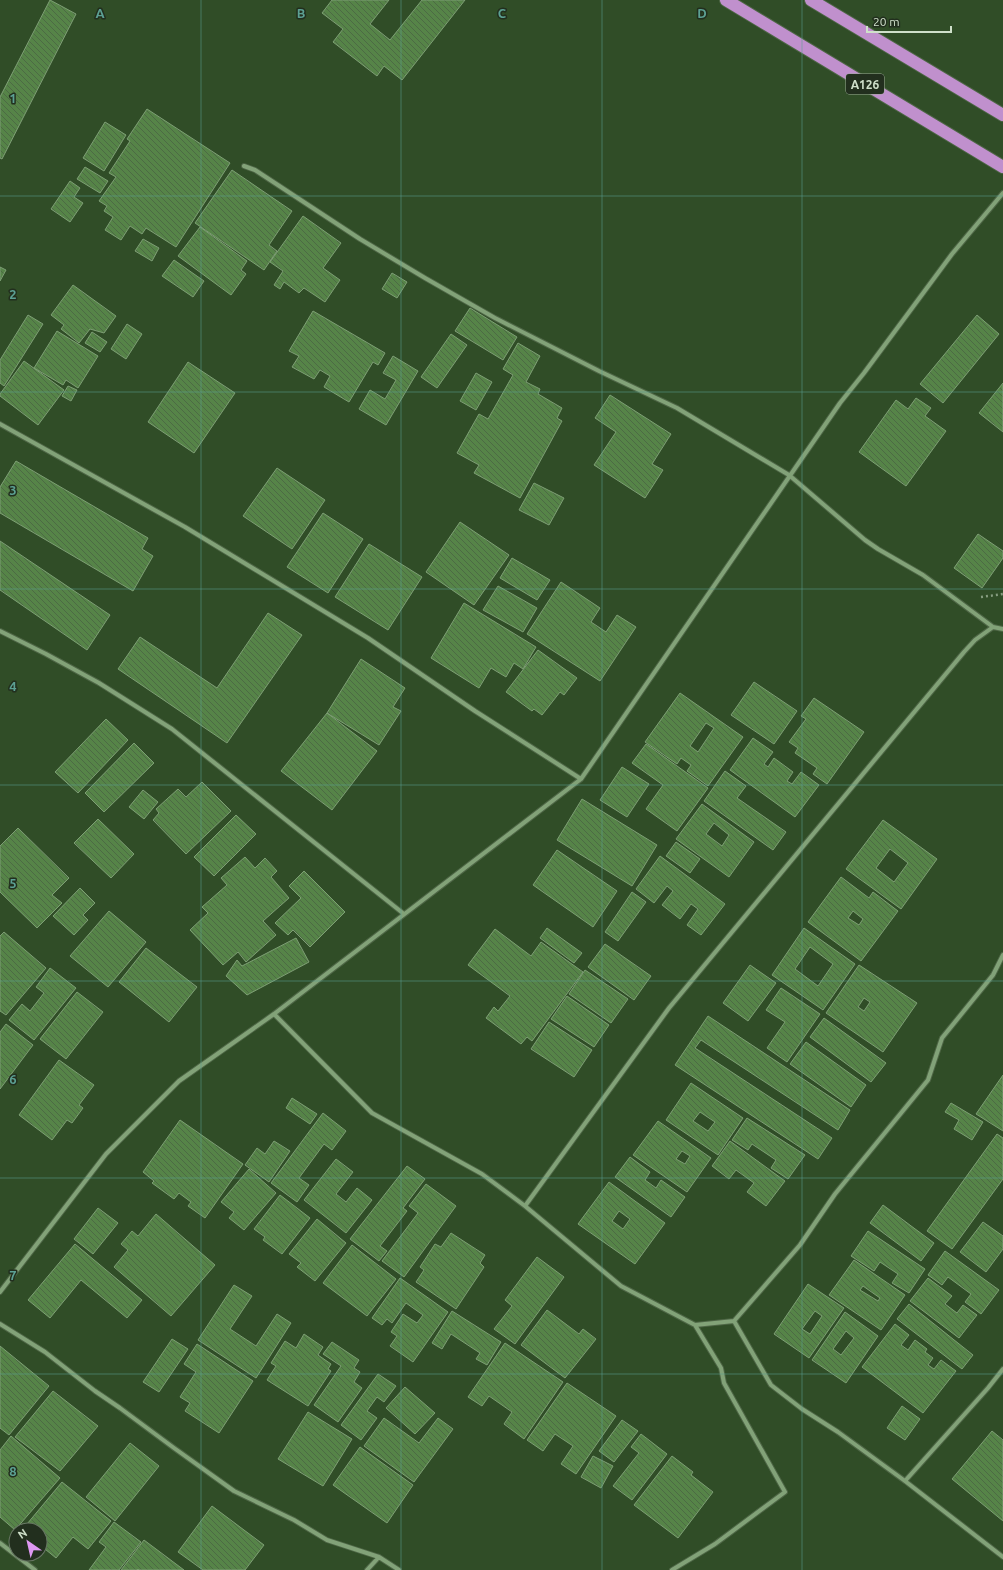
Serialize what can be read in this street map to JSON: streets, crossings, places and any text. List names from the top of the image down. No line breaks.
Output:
{"streets":{"highway":["A126"]},"scale_bar":"20 m","north":"top left","grid":{"columns":["A","B","C","D"],"rows":["1","2","3","4","5","6","7","8"]}}
